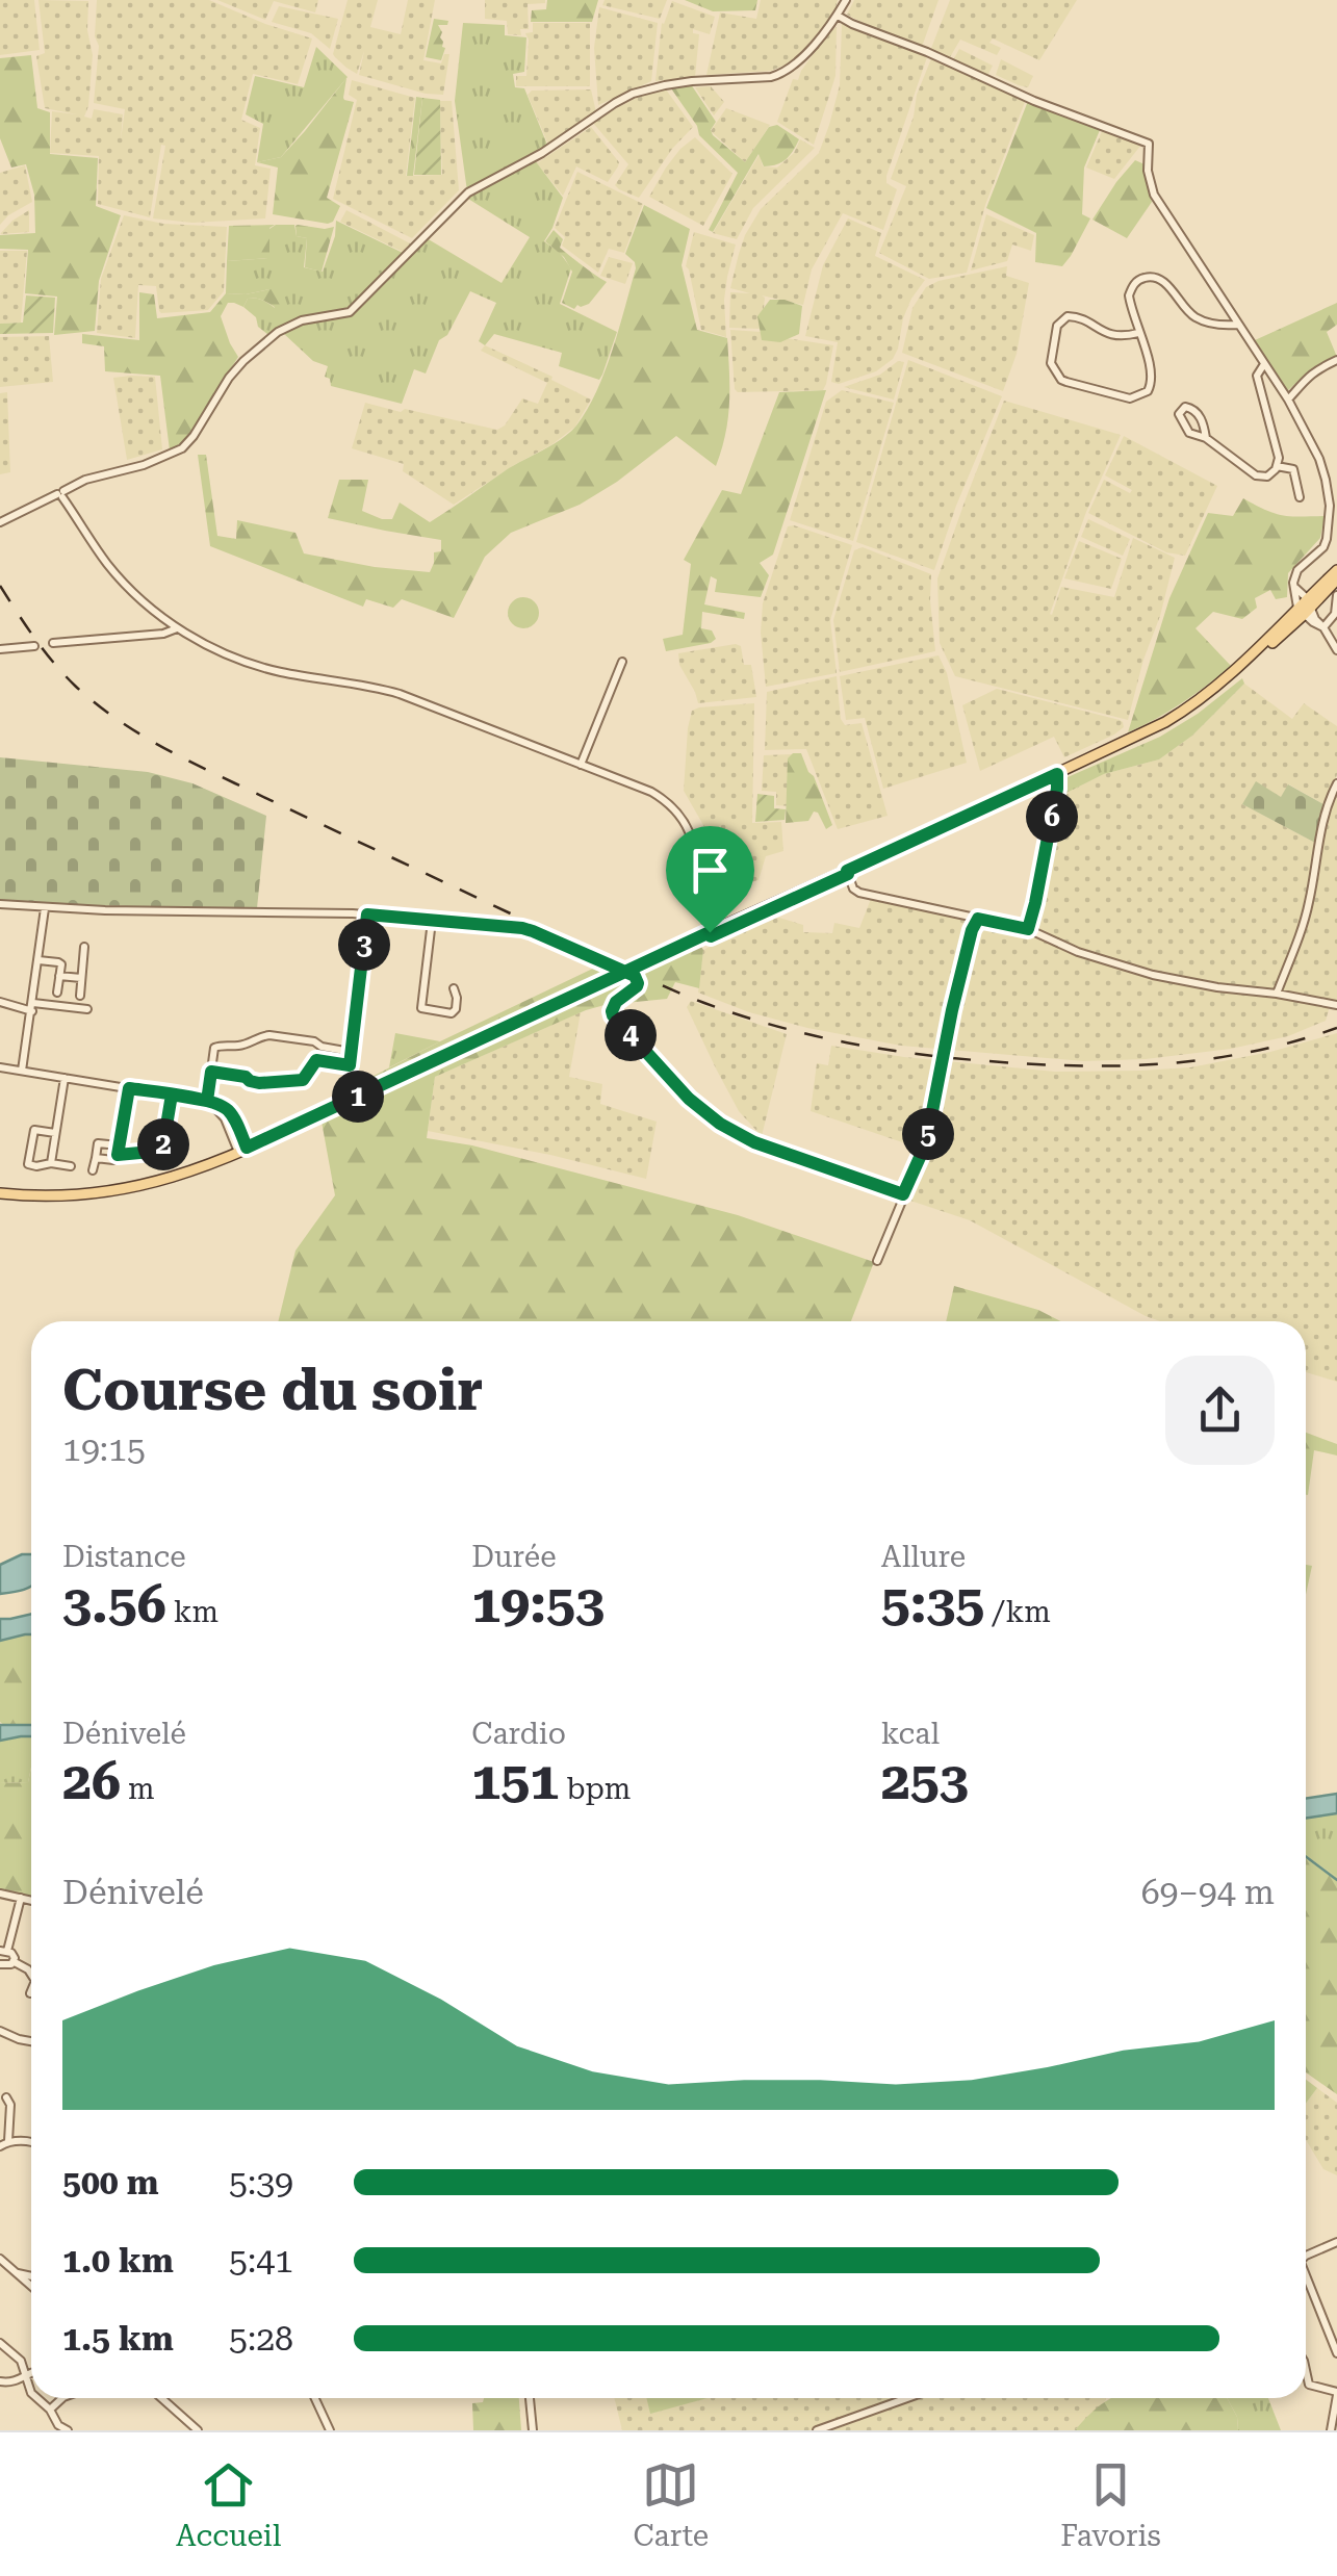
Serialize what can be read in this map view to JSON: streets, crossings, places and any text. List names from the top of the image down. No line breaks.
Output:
{"page":{"pins":["6","3","4","1","5","2"],"heading":["Course du soir","19:15"],"stats":[["Distance","3.56 km"],["Durée","19:53"],["Allure","5:35 /km"],["Dénivelé","26 m"],["Cardio","151 bpm"],["kcal","253"]],"chart":["Dénivelé","69–94 m"],"list":[{"name":"500 m","note":"5:39"},{"name":"1.0 km","note":"5:41"},{"name":"1.5 km","note":"5:28"}],"tabs":["Accueil","Carte","Favoris"]}}
